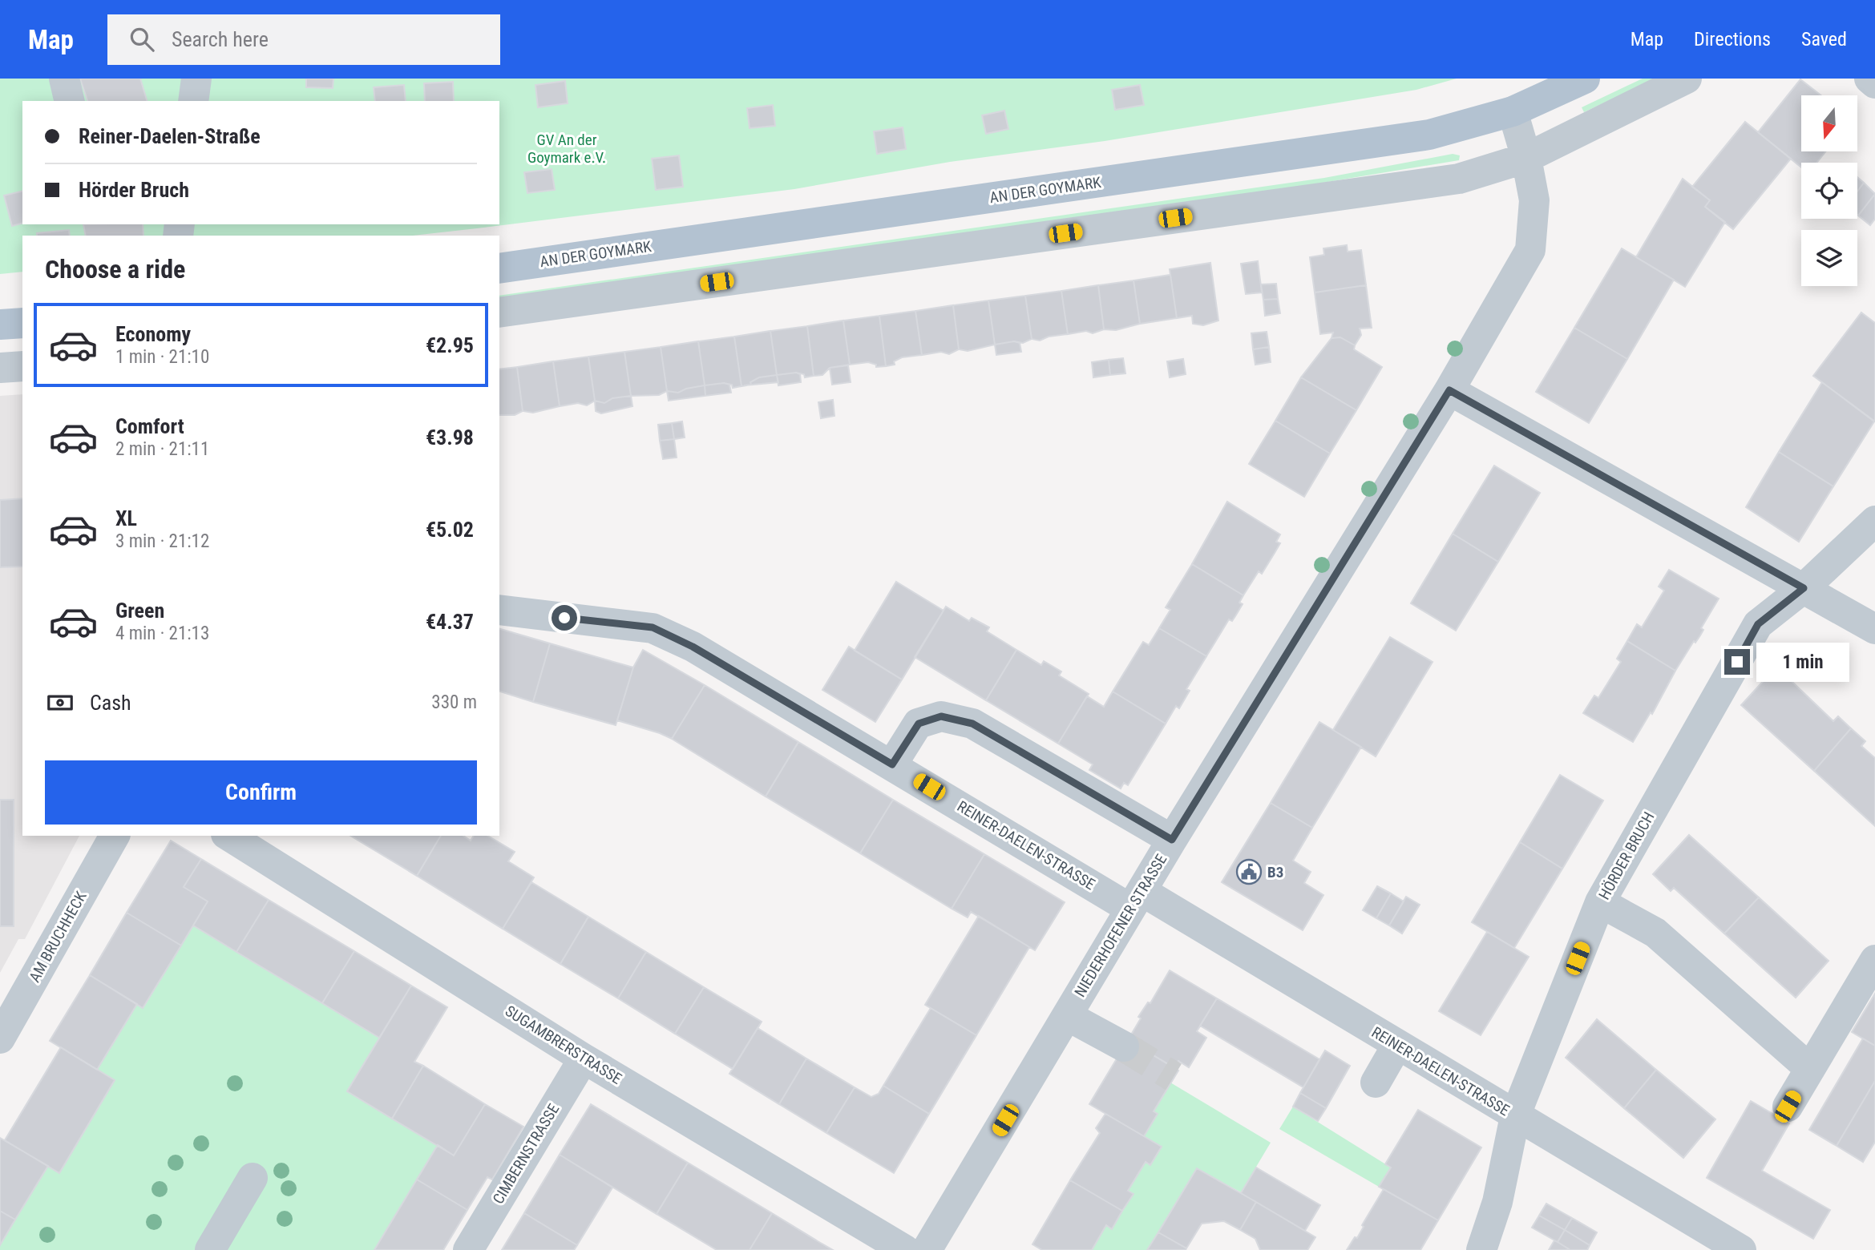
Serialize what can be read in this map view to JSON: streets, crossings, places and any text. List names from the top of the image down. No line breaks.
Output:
{"streets":{"main road":["AN DER GOYMARK"],"street":["REINER-DAELEN-STRASSE","HÖRDER BRUCH","NIEDERHOFENER STRASSE","AM BRUCHHECK","SUGAMBRERSTRASSE","CIMBERNSTRASSE"]},"crossings":[["AN DER GOYMARK","NIEDERHOFENER STRASSE"],["REINER-DAELEN-STRASSE","HÖRDER BRUCH"],["REINER-DAELEN-STRASSE","NIEDERHOFENER STRASSE"],["SUGAMBRERSTRASSE","CIMBERNSTRASSE"]],"parks":["GV An der Goymark e.V."],"places":{"public building":["B3"]},"north":"bottom","page":{"header":"Map","search":"Search here","nav":["Map","Directions","Saved"],"banner":["Reiner-Daelen-Straße","Hörder Bruch"],"heading":"Choose a ride","list":[{"name":"Economy","note":"1 min · 21:10","value":"€2.95"},{"name":"Comfort","note":"2 min · 21:11","value":"€3.98"},{"name":"XL","note":"3 min · 21:12","value":"€5.02"},{"name":"Green","note":"4 min · 21:13","value":"€4.37"}],"bubble":"1 min","pay":["Cash","330 m"],"buttons":"Confirm"}}
